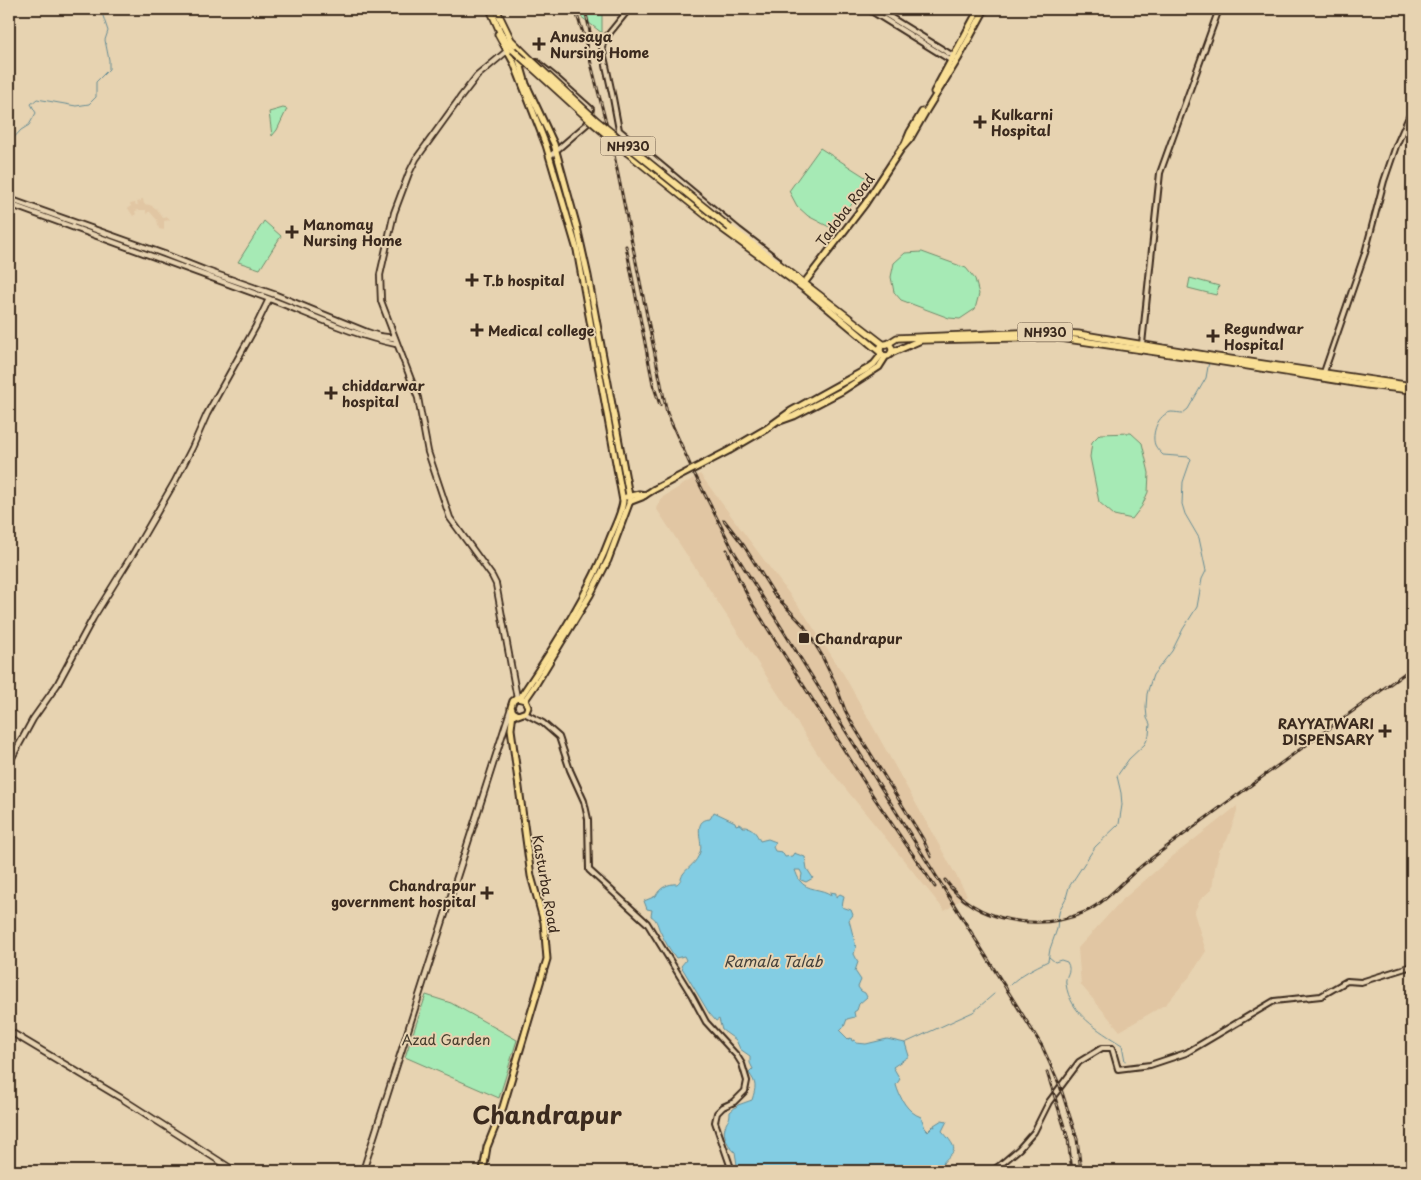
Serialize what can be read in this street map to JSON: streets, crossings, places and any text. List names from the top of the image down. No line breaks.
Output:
{"streets":{"highway":["NH930"],"main road":["Tadoba Road","Kasturba Road"]},"crossings":[["NH930","Tadoba Road"]],"districts":["Chandrapur"],"water":["Ramala Talab"],"parks":["Azad Garden"],"places":{"health":["Anusaya Nursing Home","Kulkarni Hospital","Manomay Nursing Home","T.b hospital","Medical college","Regundwar Hospital","chiddarwar hospital","RAYYATWARI DISPENSARY","Chandrapur government hospital"],"transit":["Chandrapur"]}}
